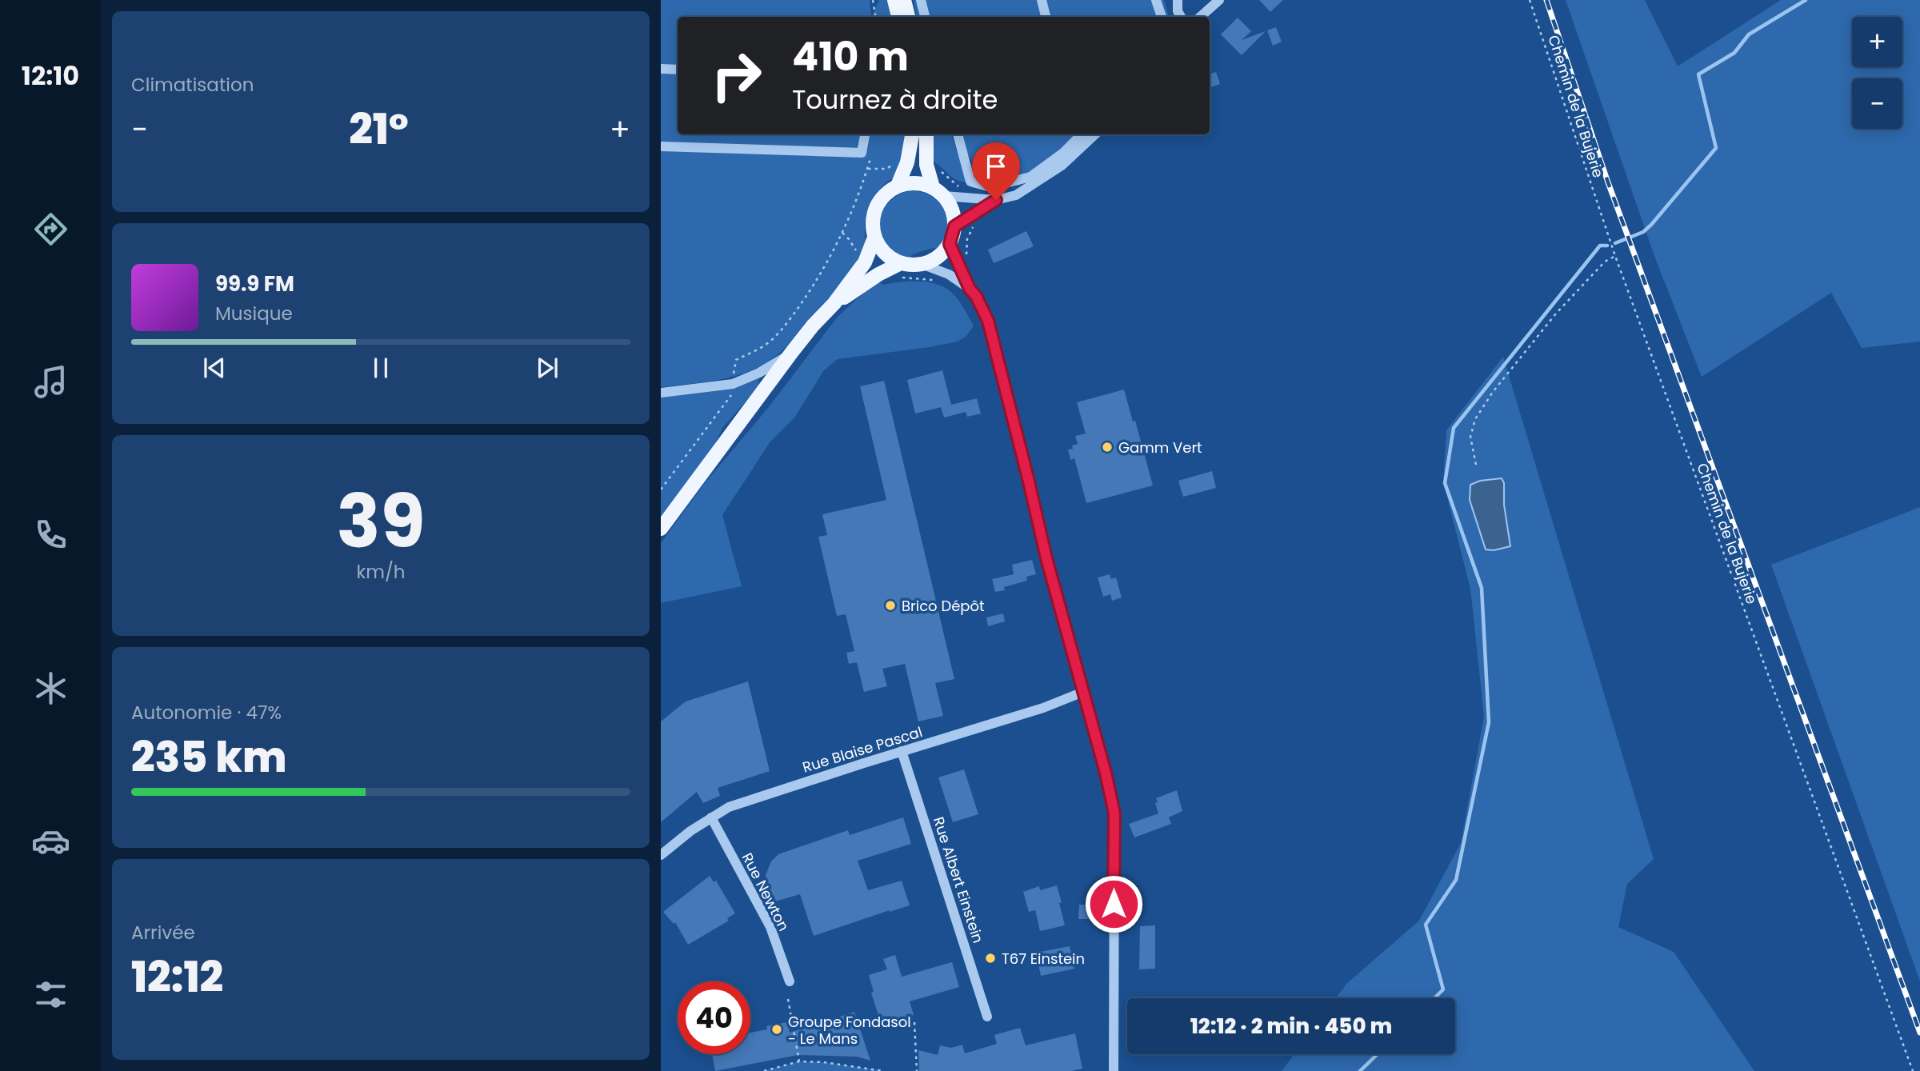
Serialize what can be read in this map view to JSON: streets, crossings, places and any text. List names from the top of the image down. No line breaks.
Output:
{"streets":{"street":["Rue Blaise Pascal","Rue Albert Einstein","Rue Newton"],"path":["Chemin de la Bujerie"]},"crossings":[["Rue Blaise Pascal","Rue Albert Einstein"],["Rue Blaise Pascal","Rue Newton"]],"places":["Gamm Vert","Brico Dépôt","T67 Einstein","Groupe Fondasol - Le Mans"],"page":{"tabs":"12:10","tile":["Climatisation",["39","km/h"],["Autonomie · 47%","235 km"],["Arrivée","12:12"]],"map_buttons":["+","−"],"turn":["410 m","Tournez à droite"],"heat":["−","21°","+"],"song":["99.9 FM","Musique"],"limit":"40","trip":"12:12 · 2 min · 450 m"}}
